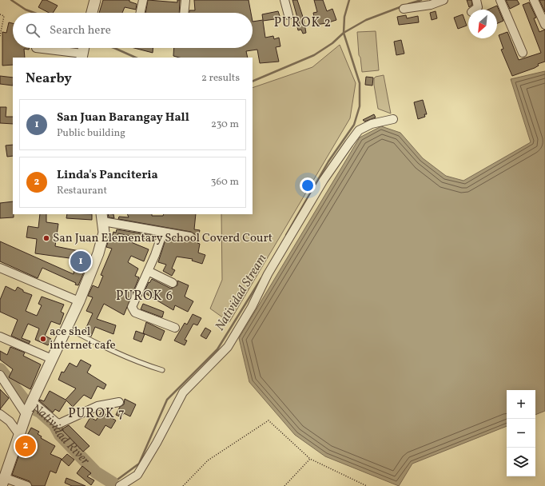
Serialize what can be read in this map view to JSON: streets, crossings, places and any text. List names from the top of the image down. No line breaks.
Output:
{"districts":["PUROK 2","PUROK 6","PUROK 7"],"water":["Natividad Stream","Natividad River"],"places":["San Juan Elementary School Coverd Court","ace shel internet cafe"],"north":"bottom left","page":{"search":"Search here","heading":["Nearby","2 results"],"list":[{"mark":"1","name":"San Juan Barangay Hall","note":"Public building","value":"230 m"},{"mark":"2","name":"Linda's Panciteria","note":"Restaurant","value":"360 m"}],"pins":["1","2"],"map_buttons":["+","−"]}}
